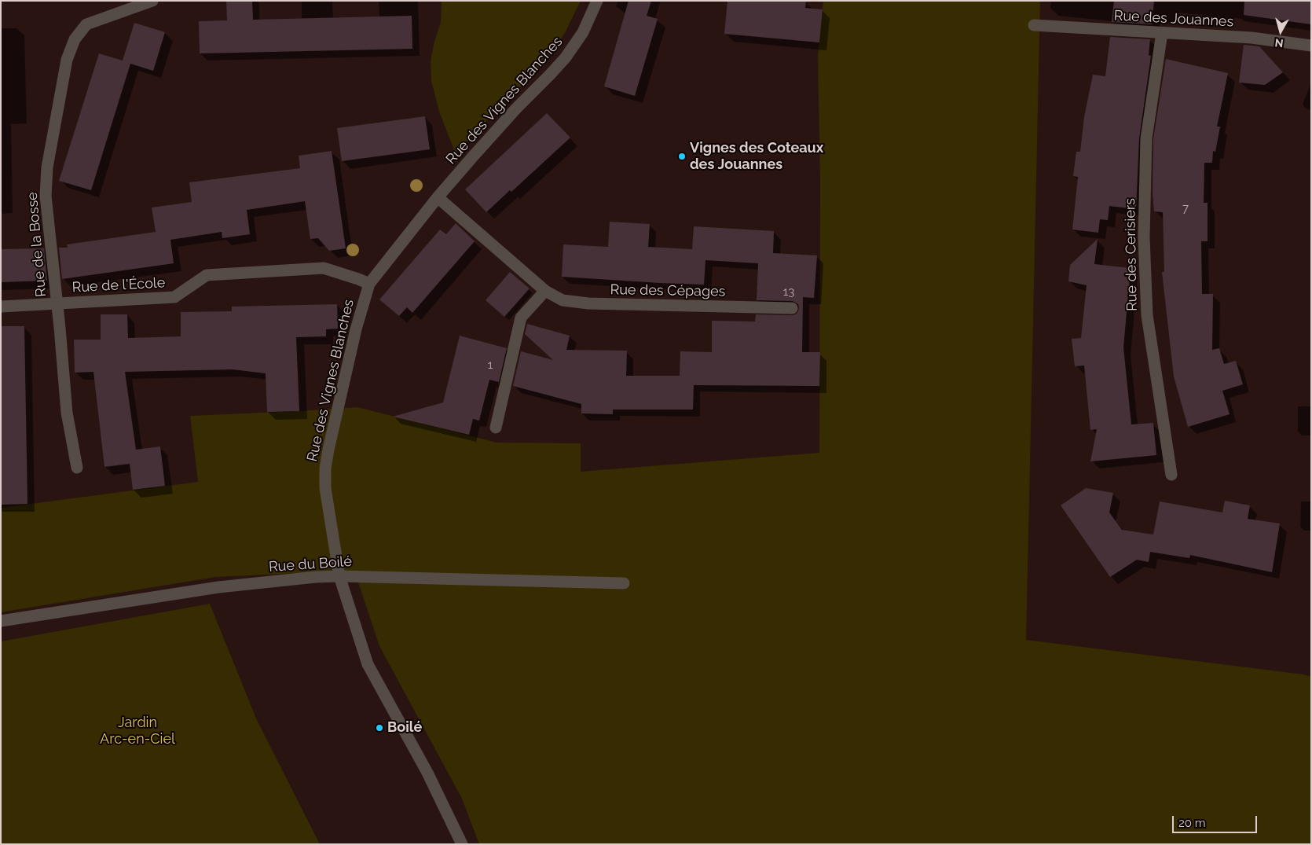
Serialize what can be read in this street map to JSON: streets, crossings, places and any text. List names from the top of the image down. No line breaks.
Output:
{"streets":{"street":["Rue des Jouannes","Rue des Vignes Blanches","Rue de la Bosse","Rue des Cerisiers","Rue de l'École","Rue des Cépages","Rue du Boilé"]},"crossings":[["Rue des Jouannes","Rue des Cerisiers"],["Rue des Vignes Blanches","Rue de l'École"],["Rue des Vignes Blanches","Rue des Cépages"],["Rue des Vignes Blanches","Rue du Boilé"],["Rue de la Bosse","Rue de l'École"]],"parks":["Jardin Arc-en-Ciel"],"places":["Vignes des Coteaux des Jouannes","Boilé"],"house_numbers":["7","13","1"],"scale_bar":"20 m","north":"bottom"}
